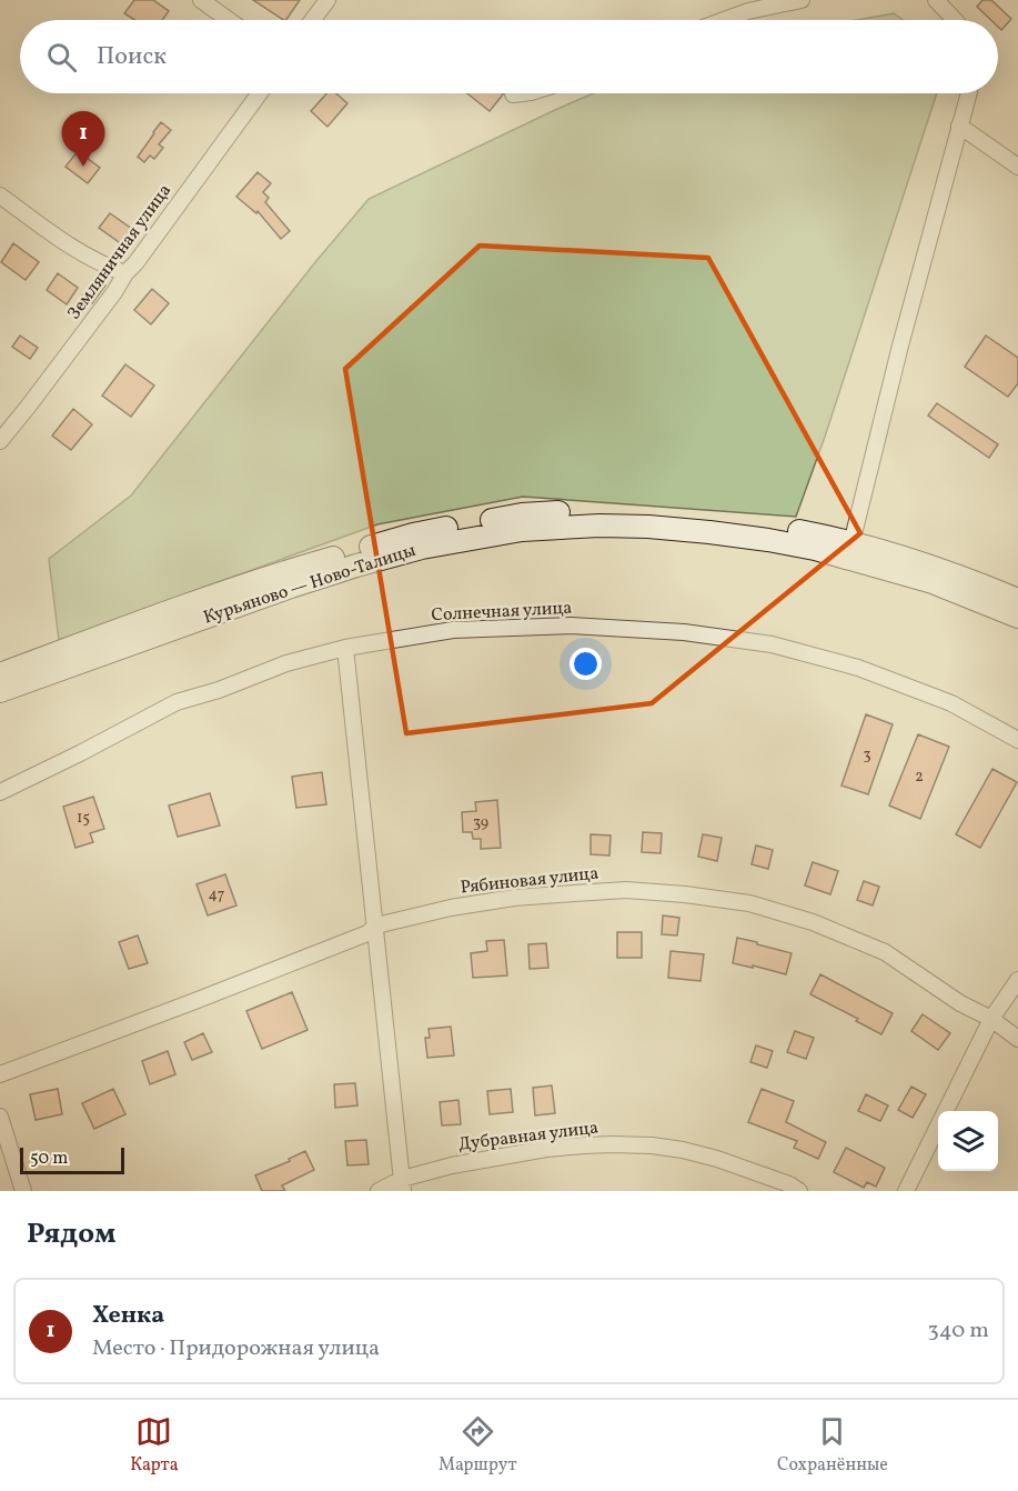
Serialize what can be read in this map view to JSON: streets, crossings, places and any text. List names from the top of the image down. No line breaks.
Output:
{"streets":{"main road":["Курьяново — Ново-Талицы"],"street":["Земляничная улица","Солнечная улица","Рябиновая улица","Дубравная улица"]},"house_numbers":["3","2","15","39","47"],"scale_bar":"50 m","page":{"search":"Поиск","pins":"1","scale":"50 m","heading":"Рядом","list":[{"mark":"1","name":"Хенка","note":"Место · Придорожная улица","value":"340 m"}],"nav":["Карта","Маршрут","Сохранённые"]}}
